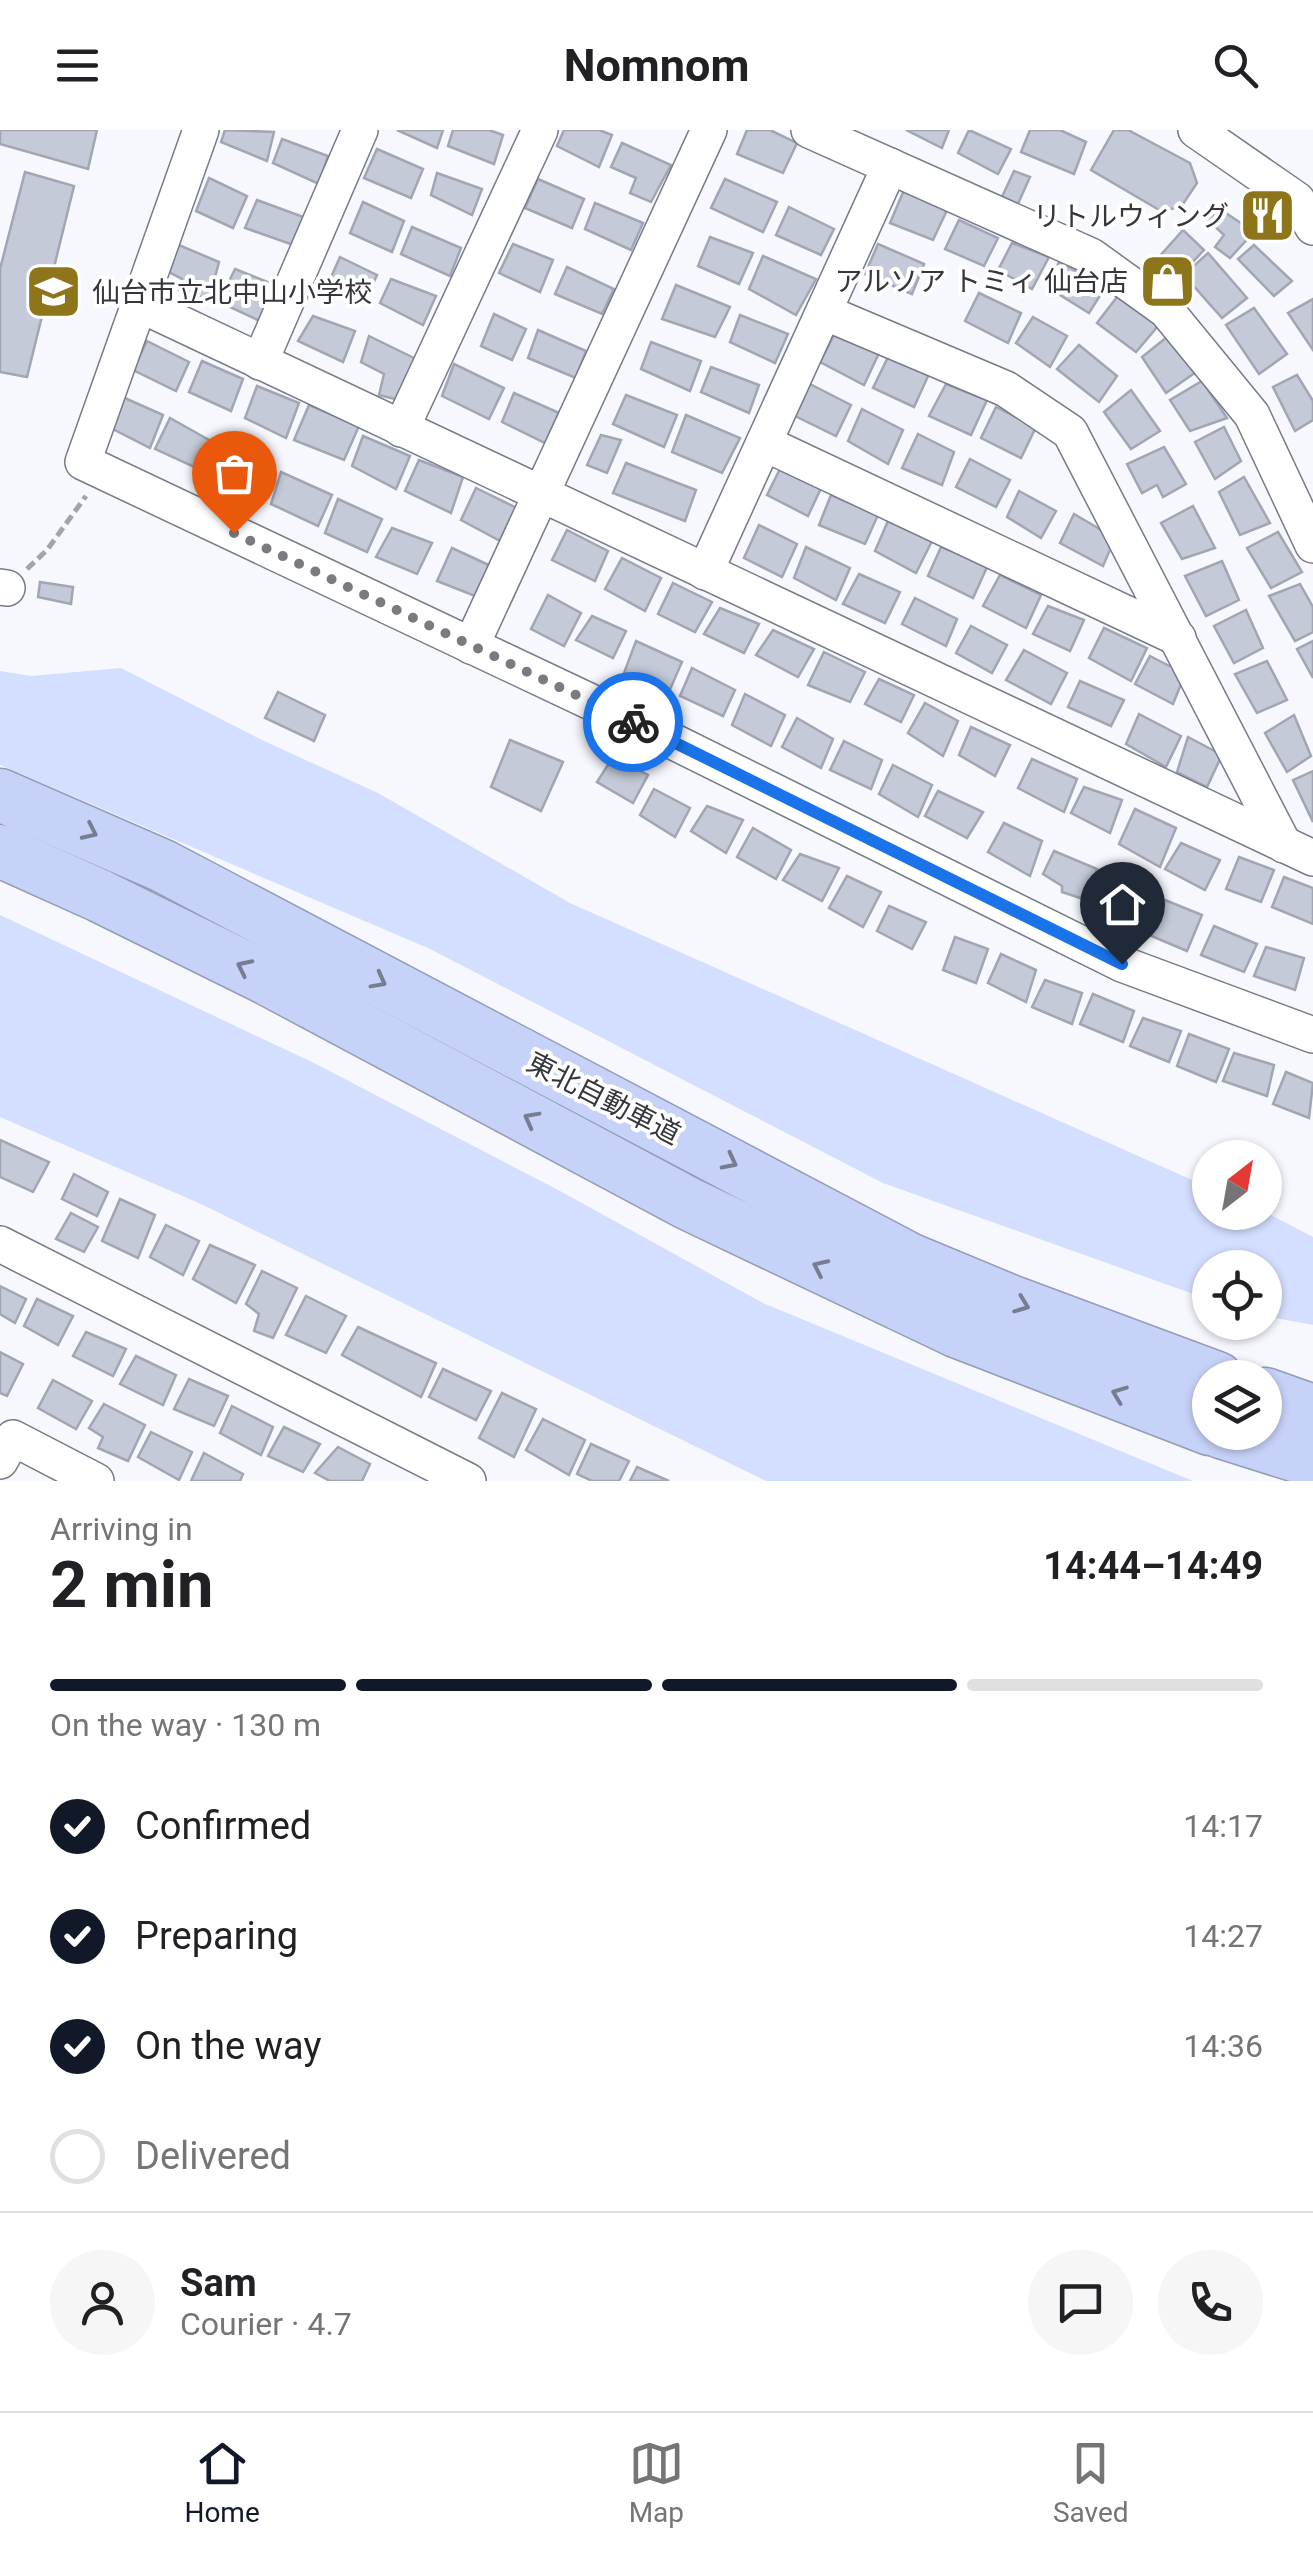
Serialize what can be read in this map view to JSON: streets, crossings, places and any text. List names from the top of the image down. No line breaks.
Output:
{"streets":{"highway":["東北自動車道"]},"places":{"restaurant":["リトルウィング"],"shop":["アルソア トミィ 仙台店"],"school or university":["仙台市立北中山小学校"]},"north":"top right","page":{"header":"Nomnom","heading":["2 min","Arriving in","14:44–14:49"],"panel":["Sam","Courier · 4.7"],"bar":"On the way · 130 m","list":[["Confirmed","14:17"],["Preparing","14:27"],["On the way","14:36"],"Delivered"],"tabs":["Home","Map","Saved"]}}
